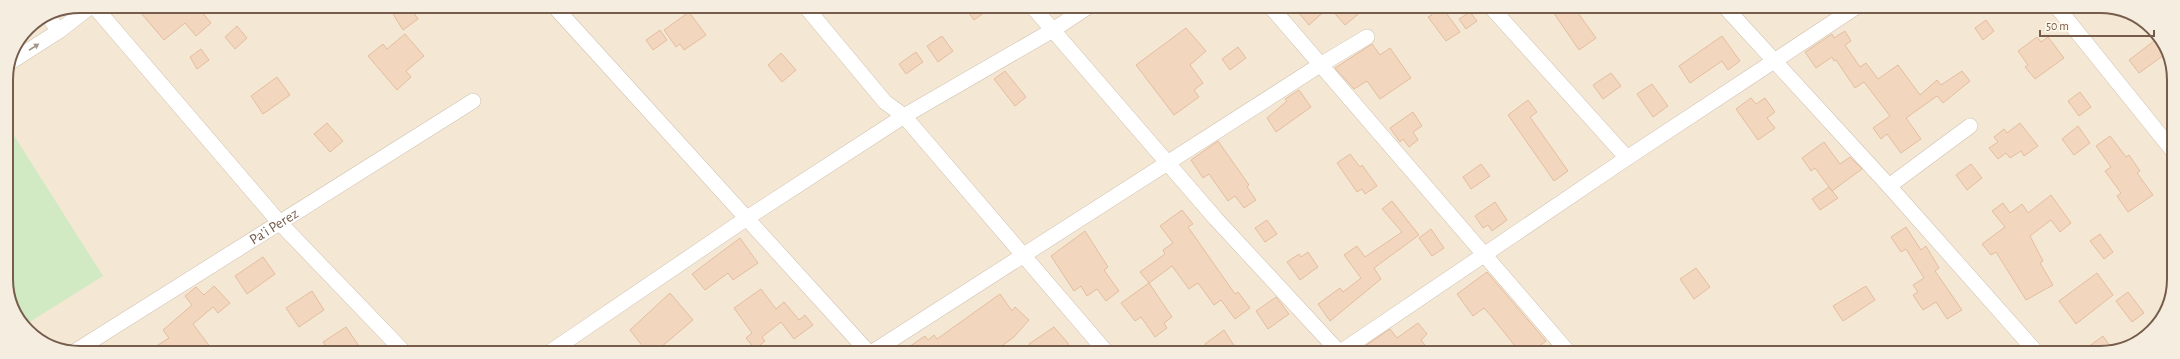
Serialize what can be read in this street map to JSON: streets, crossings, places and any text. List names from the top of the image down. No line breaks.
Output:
{"streets":{"street":["Pa'i Perez"]},"scale_bar":"50 m"}
